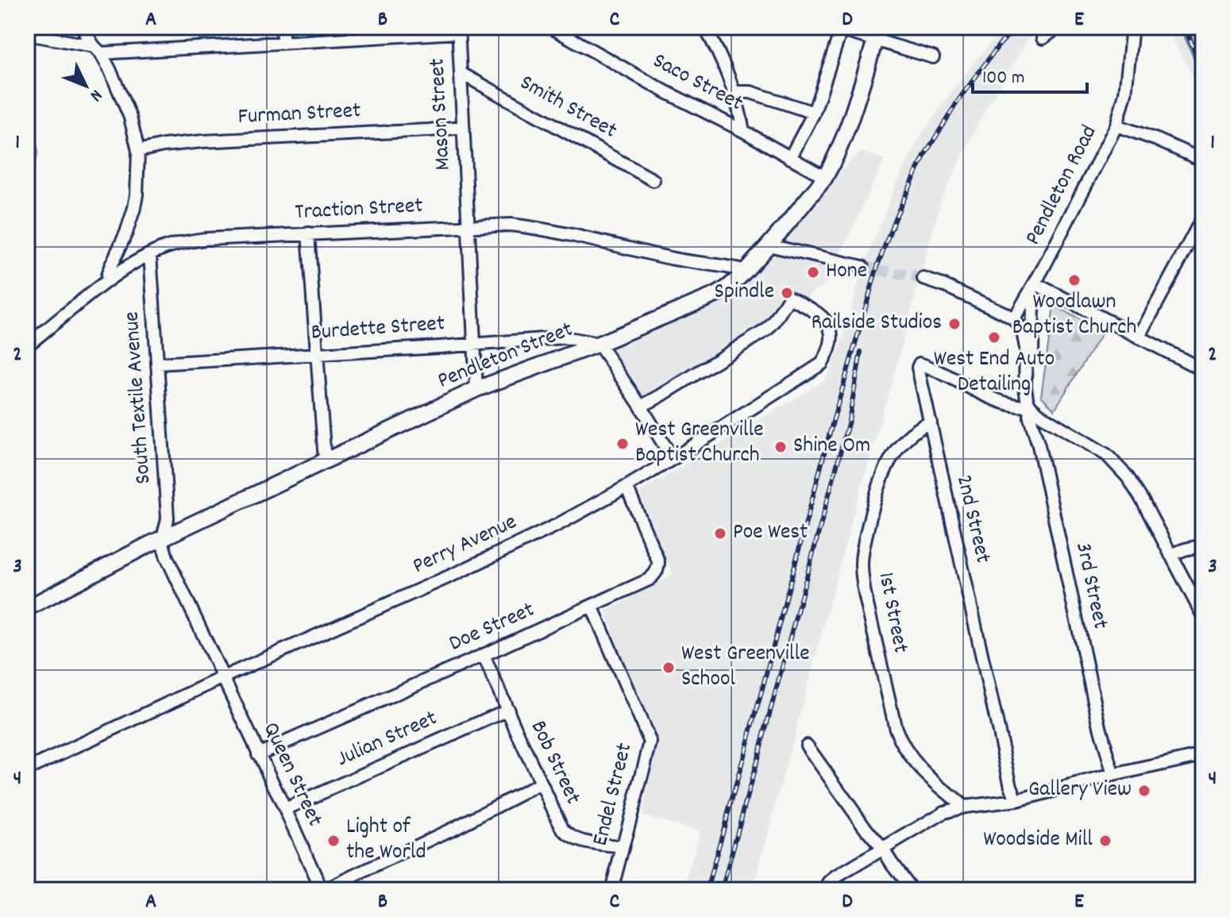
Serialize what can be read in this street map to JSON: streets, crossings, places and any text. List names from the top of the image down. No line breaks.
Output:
{"streets":{"main road":["Pendleton Street"],"street":["Saco Street","Smith Street","Mason Street","Furman Street","Pendleton Road","Traction Street","Burdette Street","South Textile Avenue","2nd Street","Perry Avenue","3rd Street","1st Street","Doe Street","Julian Street","Bob Street","Queen Street","Endel Street"]},"crossings":[["Saco Street","Pendleton Street"],["Smith Street","Mason Street"],["Mason Street","Furman Street"],["Mason Street","Traction Street"],["Mason Street","Burdette Street"],["Mason Street","Pendleton Street"],["Traction Street","Pendleton Street"],["Traction Street","South Textile Avenue"],["Burdette Street","Pendleton Street"],["Burdette Street","South Textile Avenue"],["Pendleton Street","South Textile Avenue"],["Pendleton Street","Queen Street"],["South Textile Avenue","Queen Street"],["2nd Street","3rd Street"],["2nd Street","1st Street"],["Perry Avenue","Doe Street"],["Perry Avenue","Queen Street"],["Doe Street","Bob Street"],["Doe Street","Queen Street"],["Doe Street","Endel Street"],["Julian Street","Bob Street"],["Julian Street","Queen Street"],["Bob Street","Endel Street"]],"places":["Hone","Woodlawn Baptist Church","Spindle","Railside Studios","West End Auto Detailing","West Greenville Baptist Church","Shine Om","Poe West","West Greenville School","Gallery View","Light of the World","Woodside Mill"],"scale_bar":"100 m","north":"bottom right","grid":{"columns":["A","B","C","D","E"],"rows":["1","2","3","4"]}}
